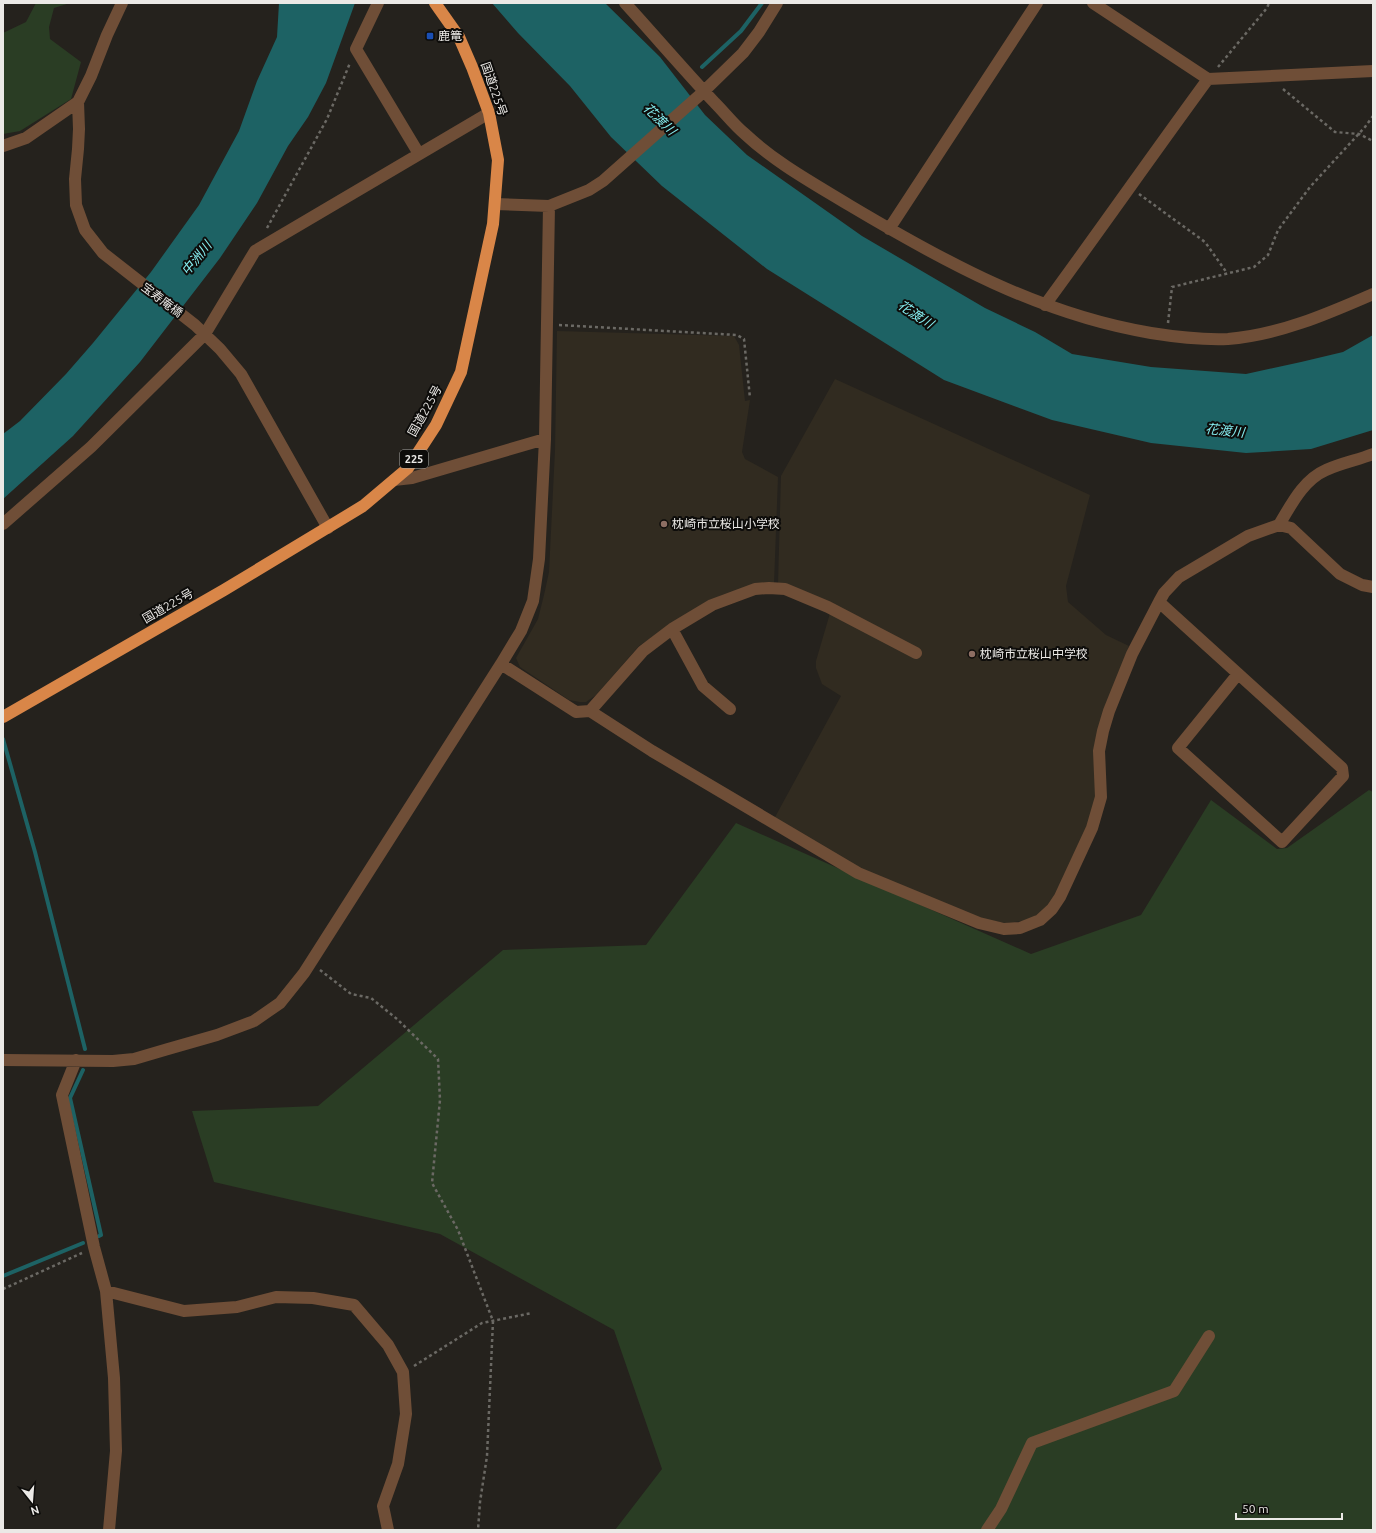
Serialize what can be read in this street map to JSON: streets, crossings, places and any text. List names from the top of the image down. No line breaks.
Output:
{"streets":{"highway":["国道225号","225"],"street":["宝寿庵橋"]},"crossings":[["国道225号","宝寿庵橋"]],"water":["花渡川","中洲川"],"places":{"transit":["鹿篭"],"other":["枕崎市立桜山小学校","枕崎市立桜山中学校"]},"scale_bar":"50 m","north":"bottom"}
